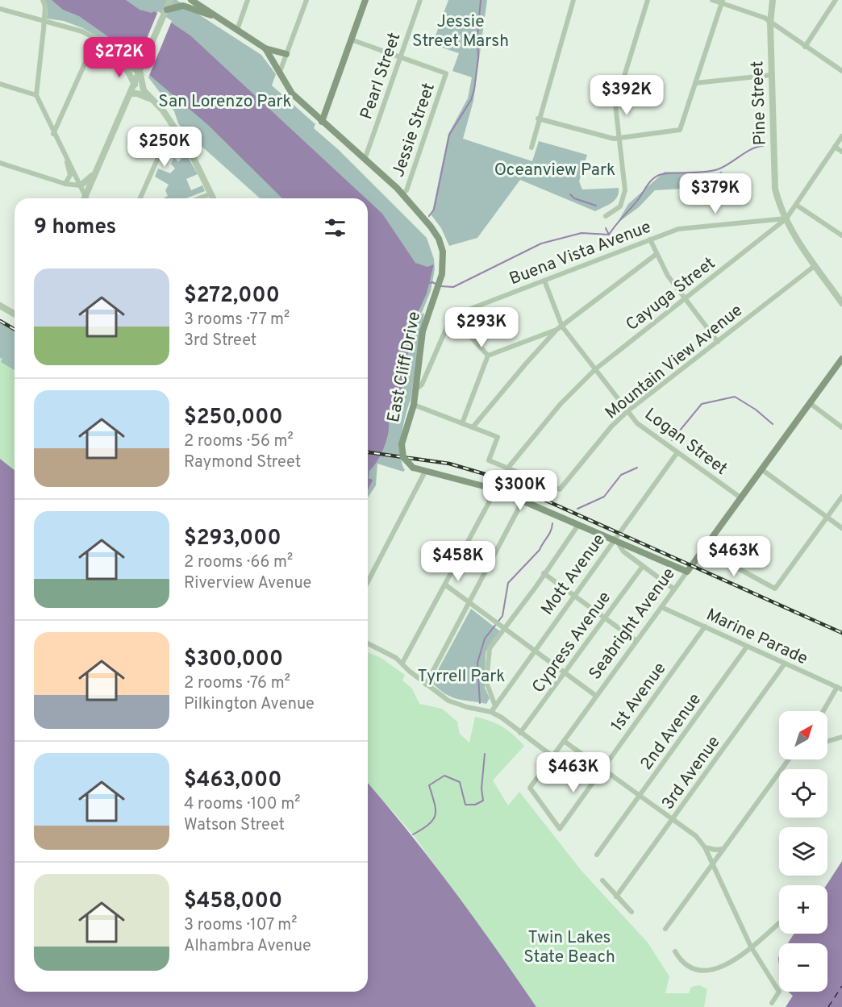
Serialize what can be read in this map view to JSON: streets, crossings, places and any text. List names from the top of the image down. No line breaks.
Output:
{"streets":{"main road":["East Cliff Drive","Seabright Avenue"],"street":["Pearl Street","Pine Street","Jessie Street","Buena Vista Avenue","Cayuga Street","Mountain View Avenue","Logan Street","Mott Avenue","Marine Parade","Cypress Avenue","1st Avenue","2nd Avenue","3rd Avenue"]},"crossings":[["Pearl Street","Jessie Street"],["Pearl Street","East Cliff Drive"],["Pine Street","Buena Vista Avenue"],["Pine Street","Cayuga Street"],["Pine Street","Mountain View Avenue"],["Jessie Street","East Cliff Drive"],["Buena Vista Avenue","Cayuga Street"],["Buena Vista Avenue","Logan Street"],["Cayuga Street","Mountain View Avenue"],["Cayuga Street","Logan Street"],["Mountain View Avenue","Logan Street"],["East Cliff Drive","Mott Avenue"],["East Cliff Drive","Seabright Avenue"],["Logan Street","Mott Avenue"],["Logan Street","Seabright Avenue"],["Seabright Avenue","Marine Parade"],["Seabright Avenue","1st Avenue"],["Marine Parade","1st Avenue"],["Marine Parade","2nd Avenue"],["Marine Parade","3rd Avenue"]],"parks":["Jessie Street Marsh","San Lorenzo Park","Oceanview Park","Tyrrell Park","Twin Lakes State Beach"],"north":"top right","page":{"price":["$272K","$392K","$250K","$379K","$293K","$300K","$463K","$458K","$463K"],"heading":"9 homes","list":[{"name":"$272,000","note":"3 rooms · 77 m² · 3rd Street"},{"name":"$250,000","note":"2 rooms · 56 m² · Raymond Street"},{"name":"$293,000","note":"2 rooms · 66 m² · Riverview Avenue"},{"name":"$300,000","note":"2 rooms · 76 m² · Pilkington Avenue"},{"name":"$463,000","note":"4 rooms · 100 m² · Watson Street"},{"name":"$458,000","note":"3 rooms · 107 m² · Alhambra Avenue"}],"map_buttons":["+","−"]}}
